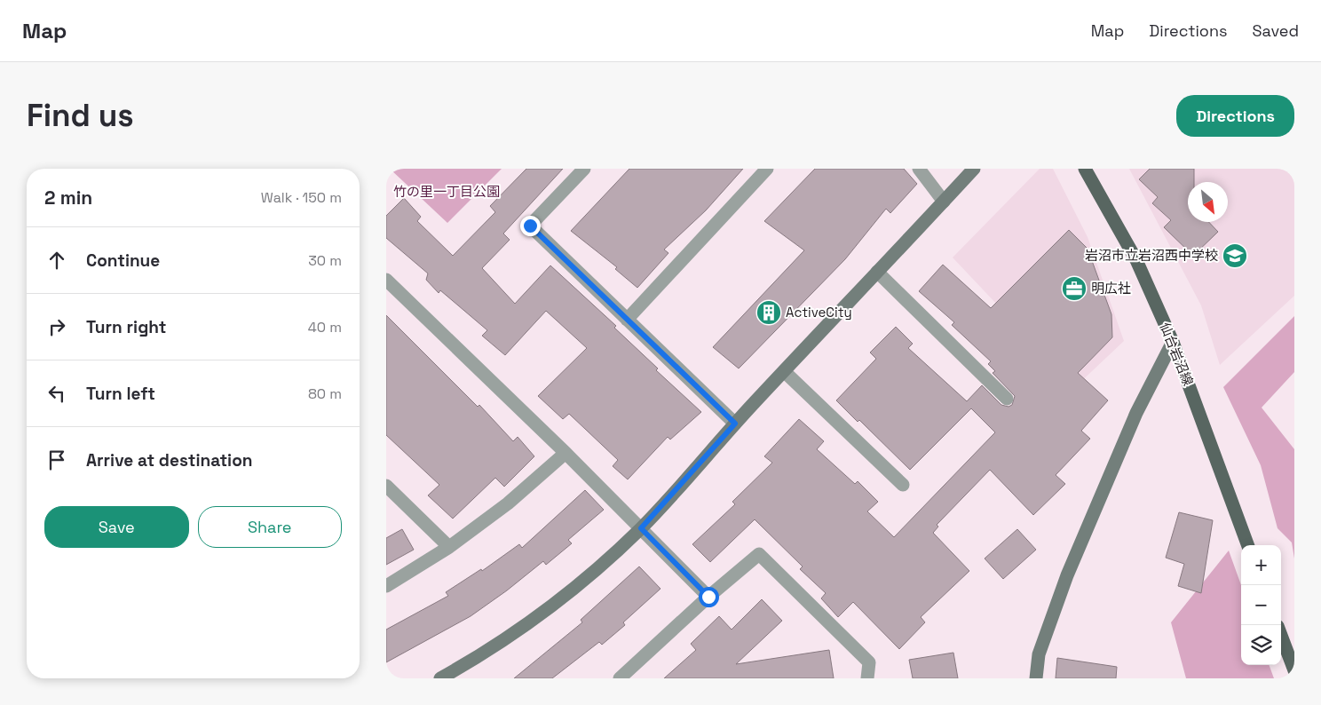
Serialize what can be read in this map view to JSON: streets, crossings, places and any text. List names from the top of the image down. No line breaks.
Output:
{"streets":{"main road":["仙台岩沼線"]},"parks":["竹の里一丁目公園"],"places":{"school or university":["岩沼市立岩沼西中学校"],"office":["明広社"],"building":["ActiveCity"]},"north":"bottom right","page":{"header":"Map","nav":["Map","Directions","Saved"],"buttons":["Directions",["Save","Share"]],"title":"Find us","heading":["2 min","Walk · 150 m"],"list":[["Continue","30 m"],["Turn right","40 m"],["Turn left","80 m"],"Arrive at destination"],"map_buttons":["+","−"]}}
